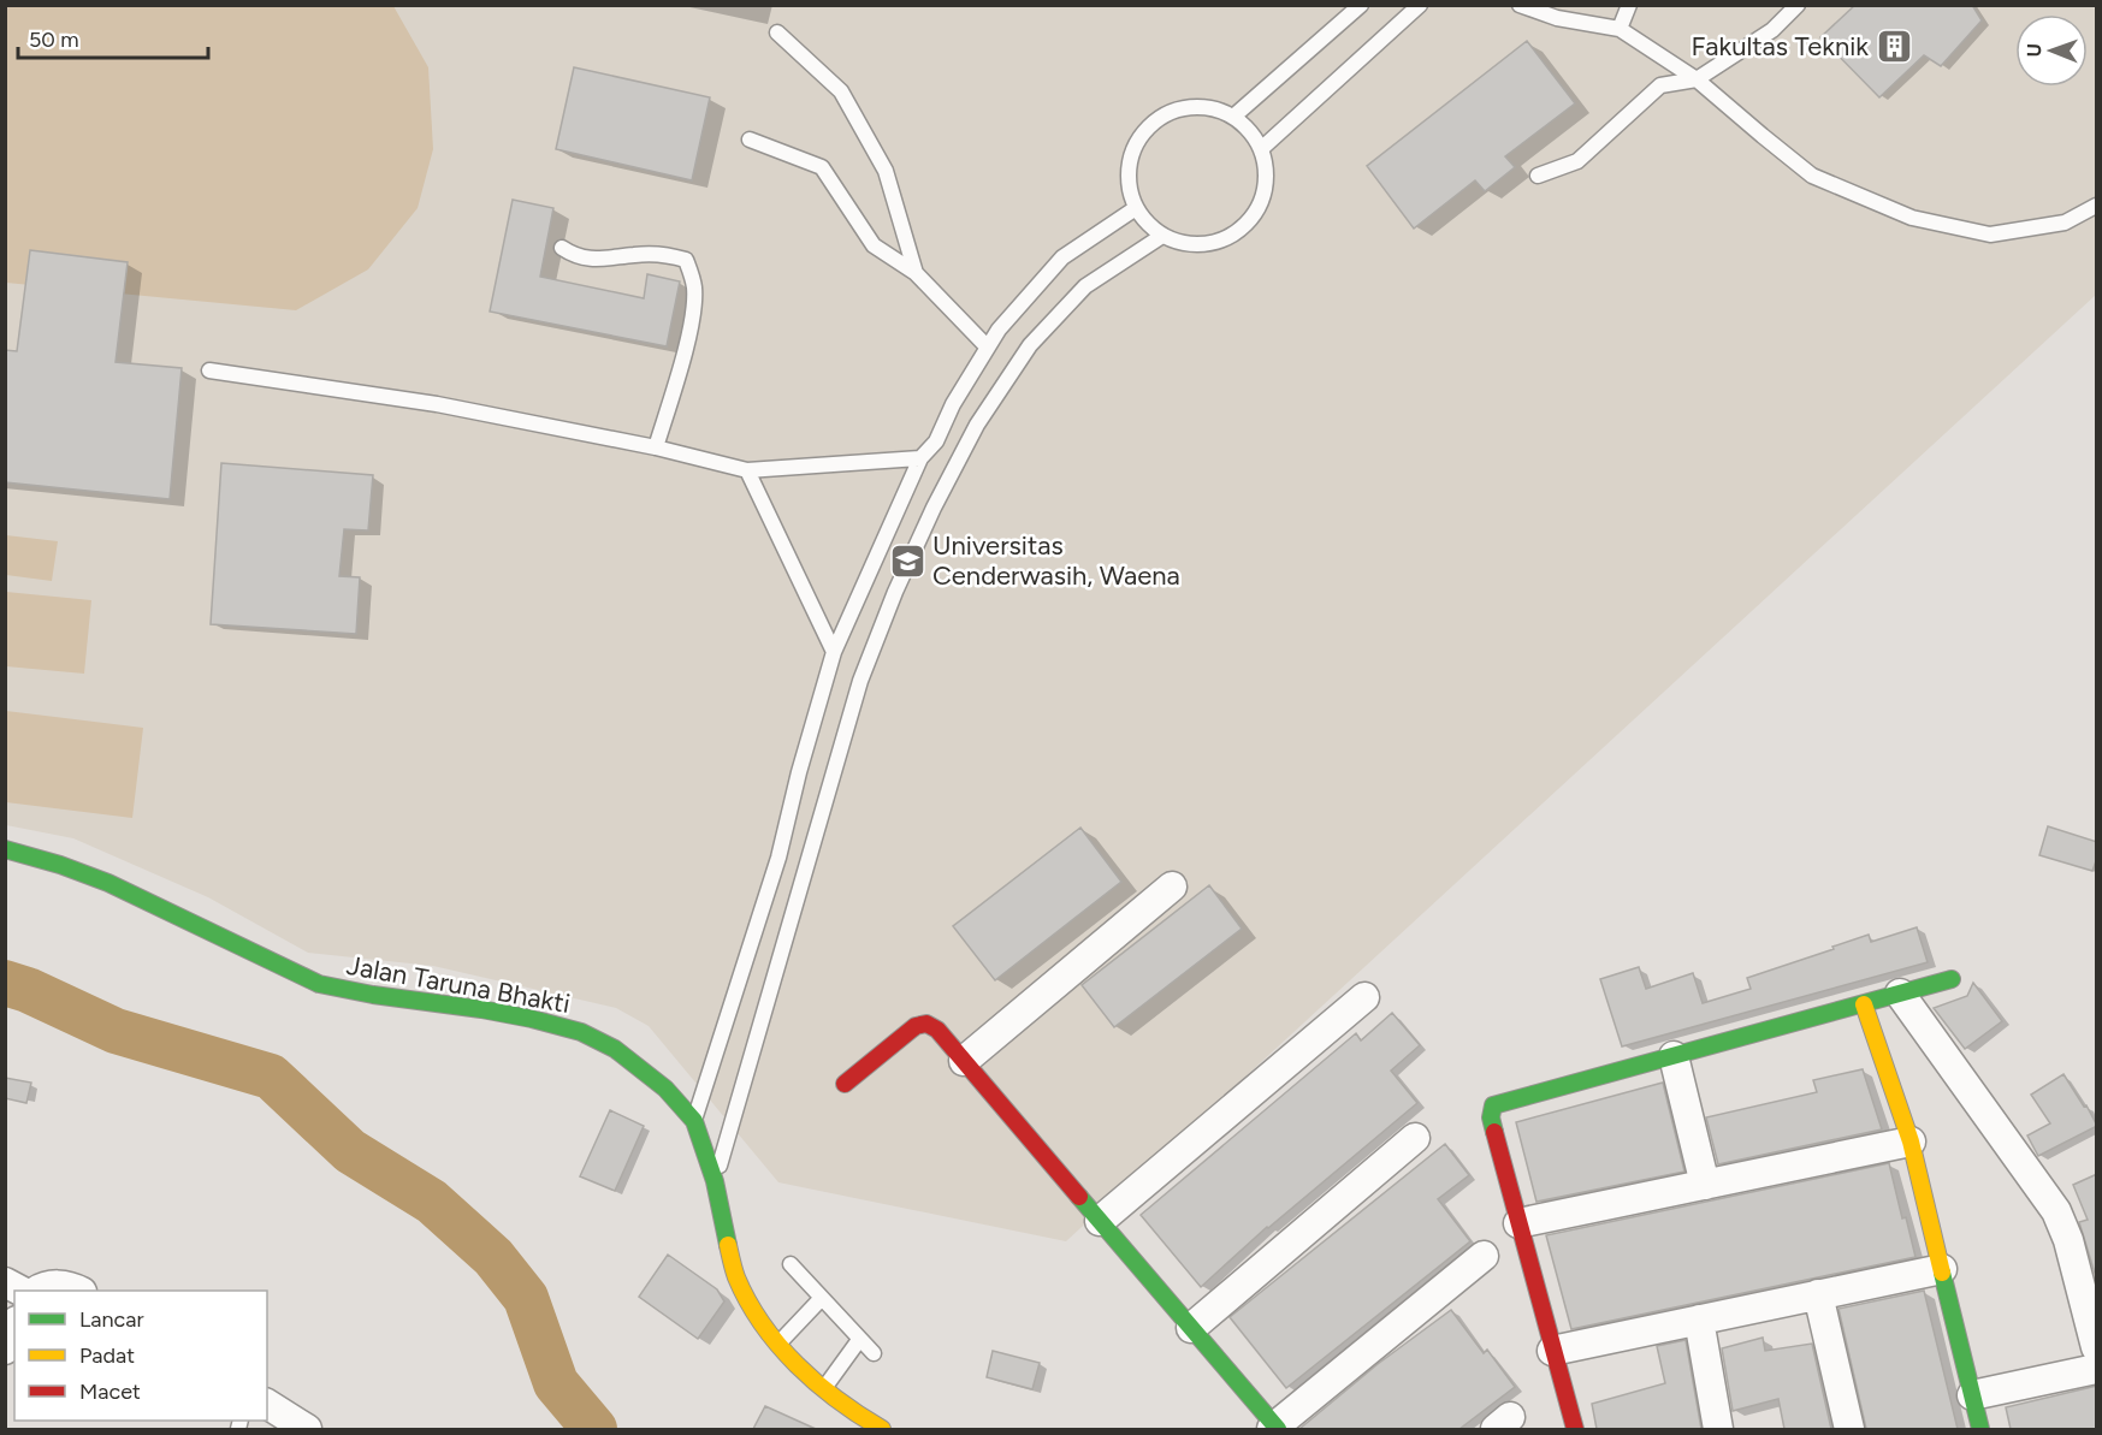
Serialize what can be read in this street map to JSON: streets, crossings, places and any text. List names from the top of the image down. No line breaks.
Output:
{"streets":{"street":["Jalan Taruna Bhakti"]},"places":{"building":["Fakultas Teknik"],"school or university":["Universitas Cenderwasih, Waena"]},"legend":["Lancar","Padat","Macet"],"scale_bar":"50 m","north":"left"}
